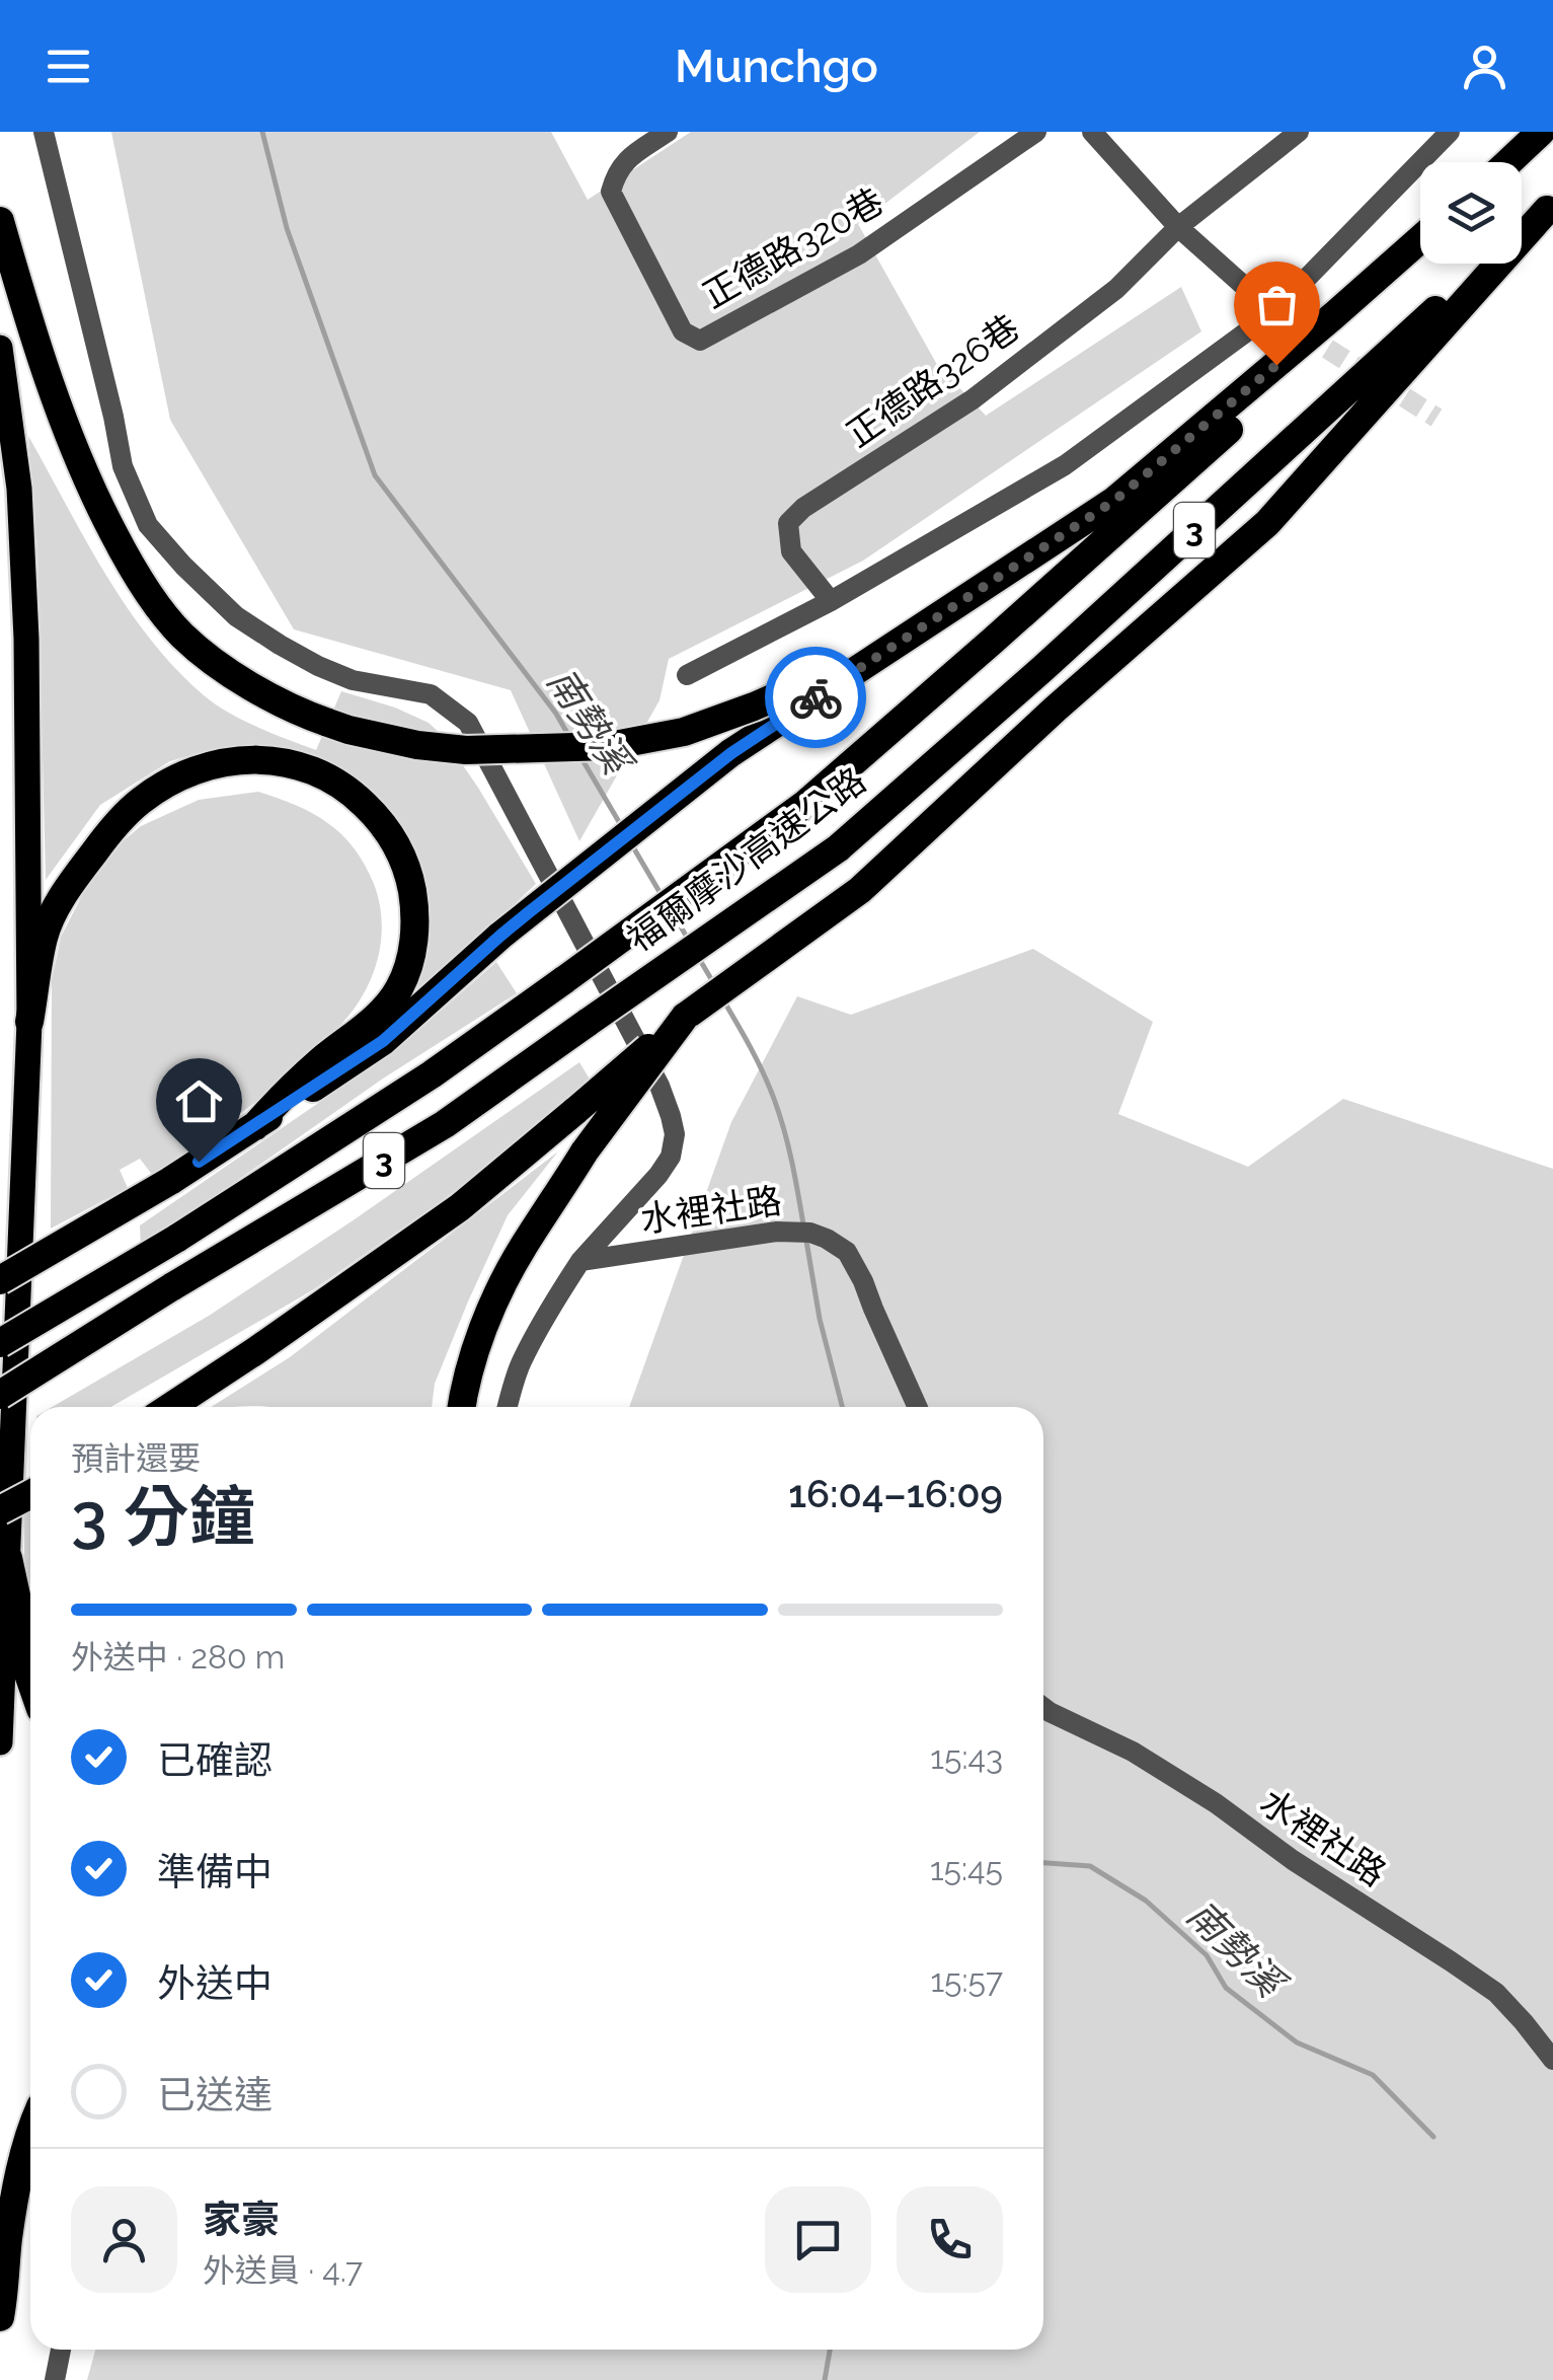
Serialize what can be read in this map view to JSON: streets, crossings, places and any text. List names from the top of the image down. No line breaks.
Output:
{"streets":{"highway":["3","福爾摩沙高速公路"],"street":["正德路320巷","正德路326巷","水裡社路"]},"water":["南勢溪"],"page":{"header":"Munchgo","heading":["3 分鐘","預計還要","16:04–16:09"],"panel":["家豪","外送員 · 4.7"],"bar":"外送中 · 280 m","list":[["已確認","15:43"],["準備中","15:45"],["外送中","15:57"],"已送達"]}}
